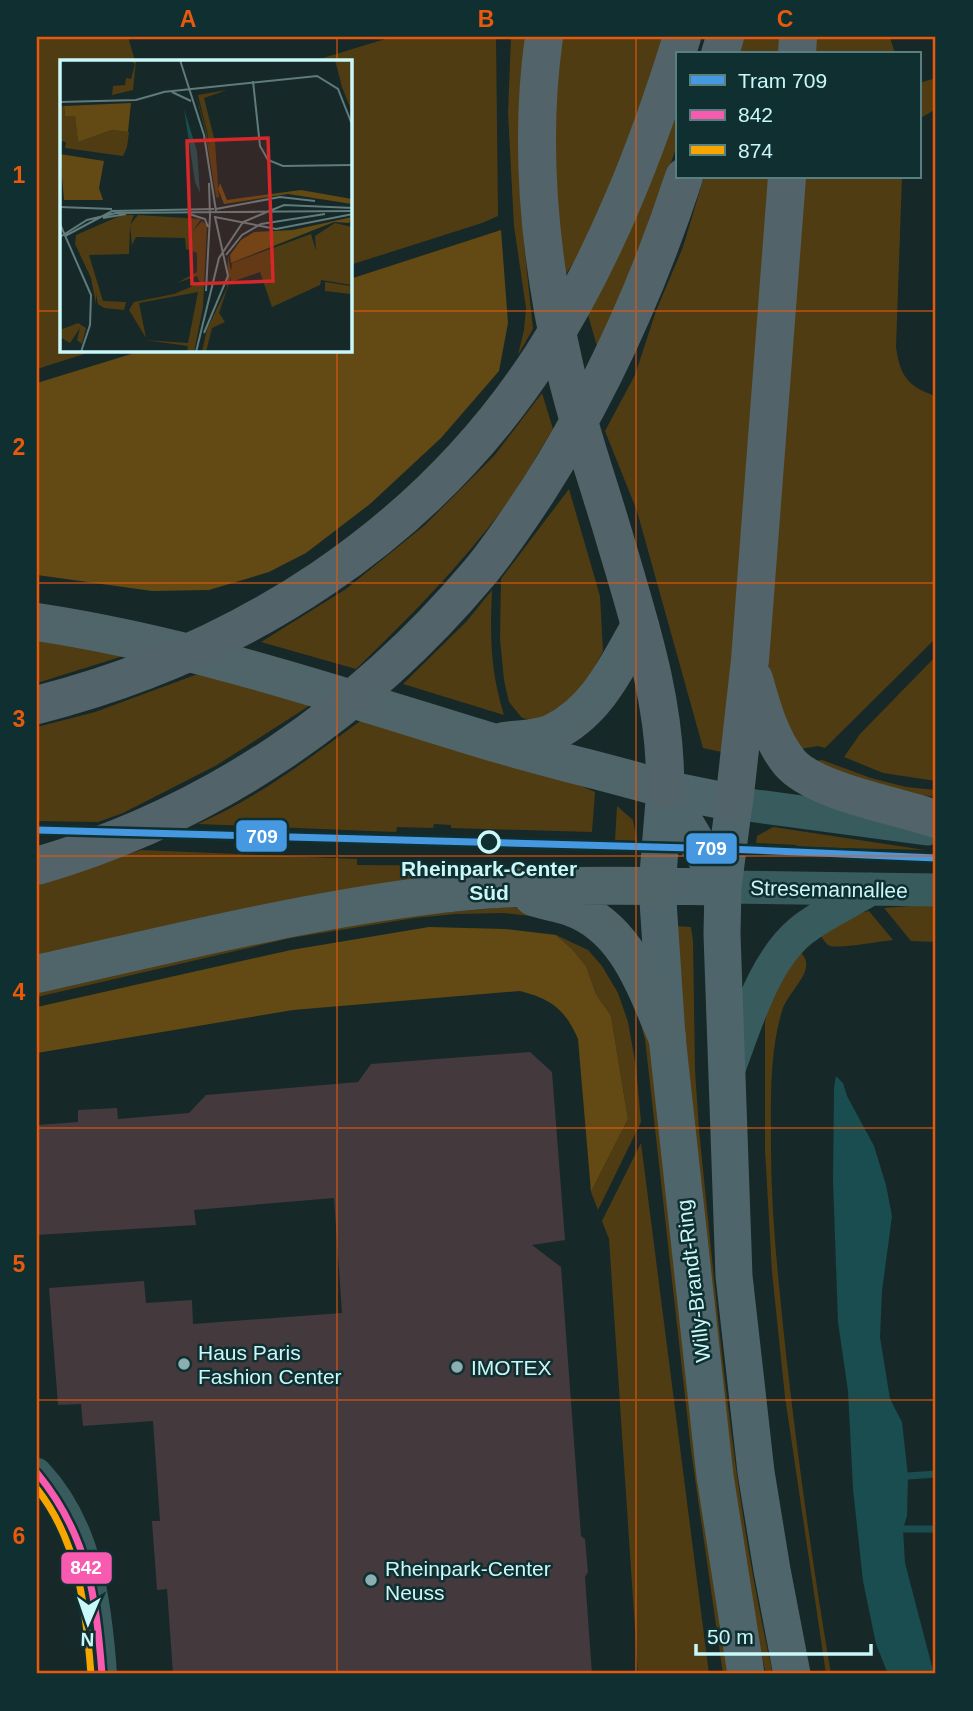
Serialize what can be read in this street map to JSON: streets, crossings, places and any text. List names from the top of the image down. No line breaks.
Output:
{"streets":{"main road":["Stresemannallee","Willy-Brandt-Ring"]},"crossings":[["Stresemannallee","Willy-Brandt-Ring"]],"places":["Rheinpark-Center Süd","Haus Paris Fashion Center","IMOTEX","Rheinpark-Center Neuss"],"lines":["tram line 709","transit line 842","transit line 874"],"legend":["Tram 709","842","874"],"scale_bar":"50 m","north":"bottom","grid":{"columns":["A","B","C"],"rows":["1","2","3","4","5","6"]}}
